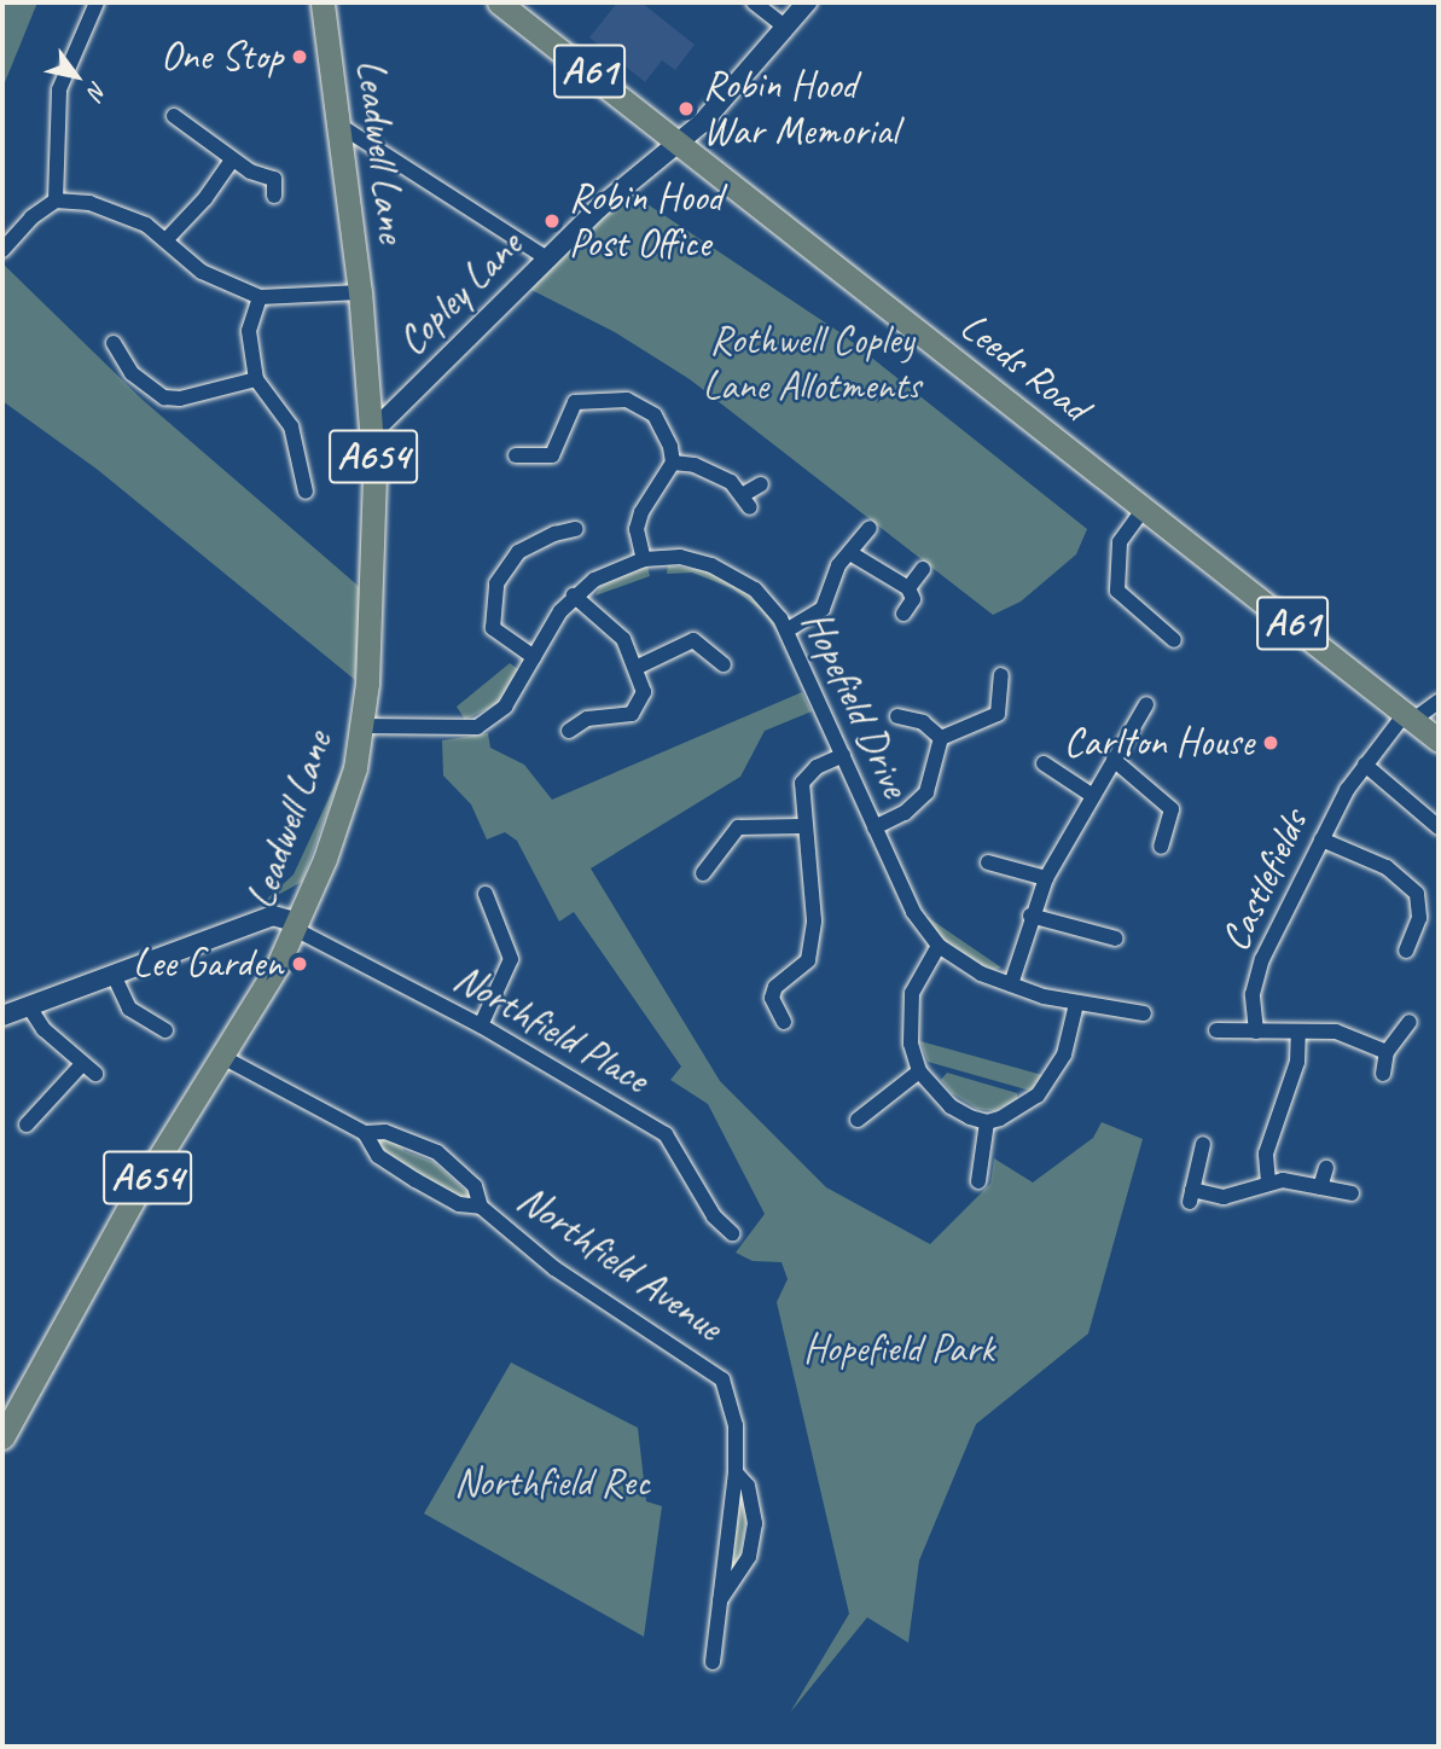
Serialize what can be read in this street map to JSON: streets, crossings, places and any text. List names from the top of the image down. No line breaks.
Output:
{"streets":{"main road":["A61","Leadwell Lane","Leeds Road","A654"],"street":["Copley Lane","Hopefield Drive","Castlefields","Northfield Place","Northfield Avenue"]},"crossings":[["A61","Leeds Road"],["A61","Castlefields"],["Leadwell Lane","Copley Lane"],["Leadwell Lane","Hopefield Drive"],["Leadwell Lane","Northfield Place"],["Leadwell Lane","Northfield Avenue"],["Copley Lane","Leeds Road"]],"parks":["Rothwell Copley Lane Allotments","Hopefield Park","Northfield Rec"],"places":["One Stop","Robin Hood War Memorial","Robin Hood Post Office","Carlton House","Lee Garden"],"north":"bottom right"}
